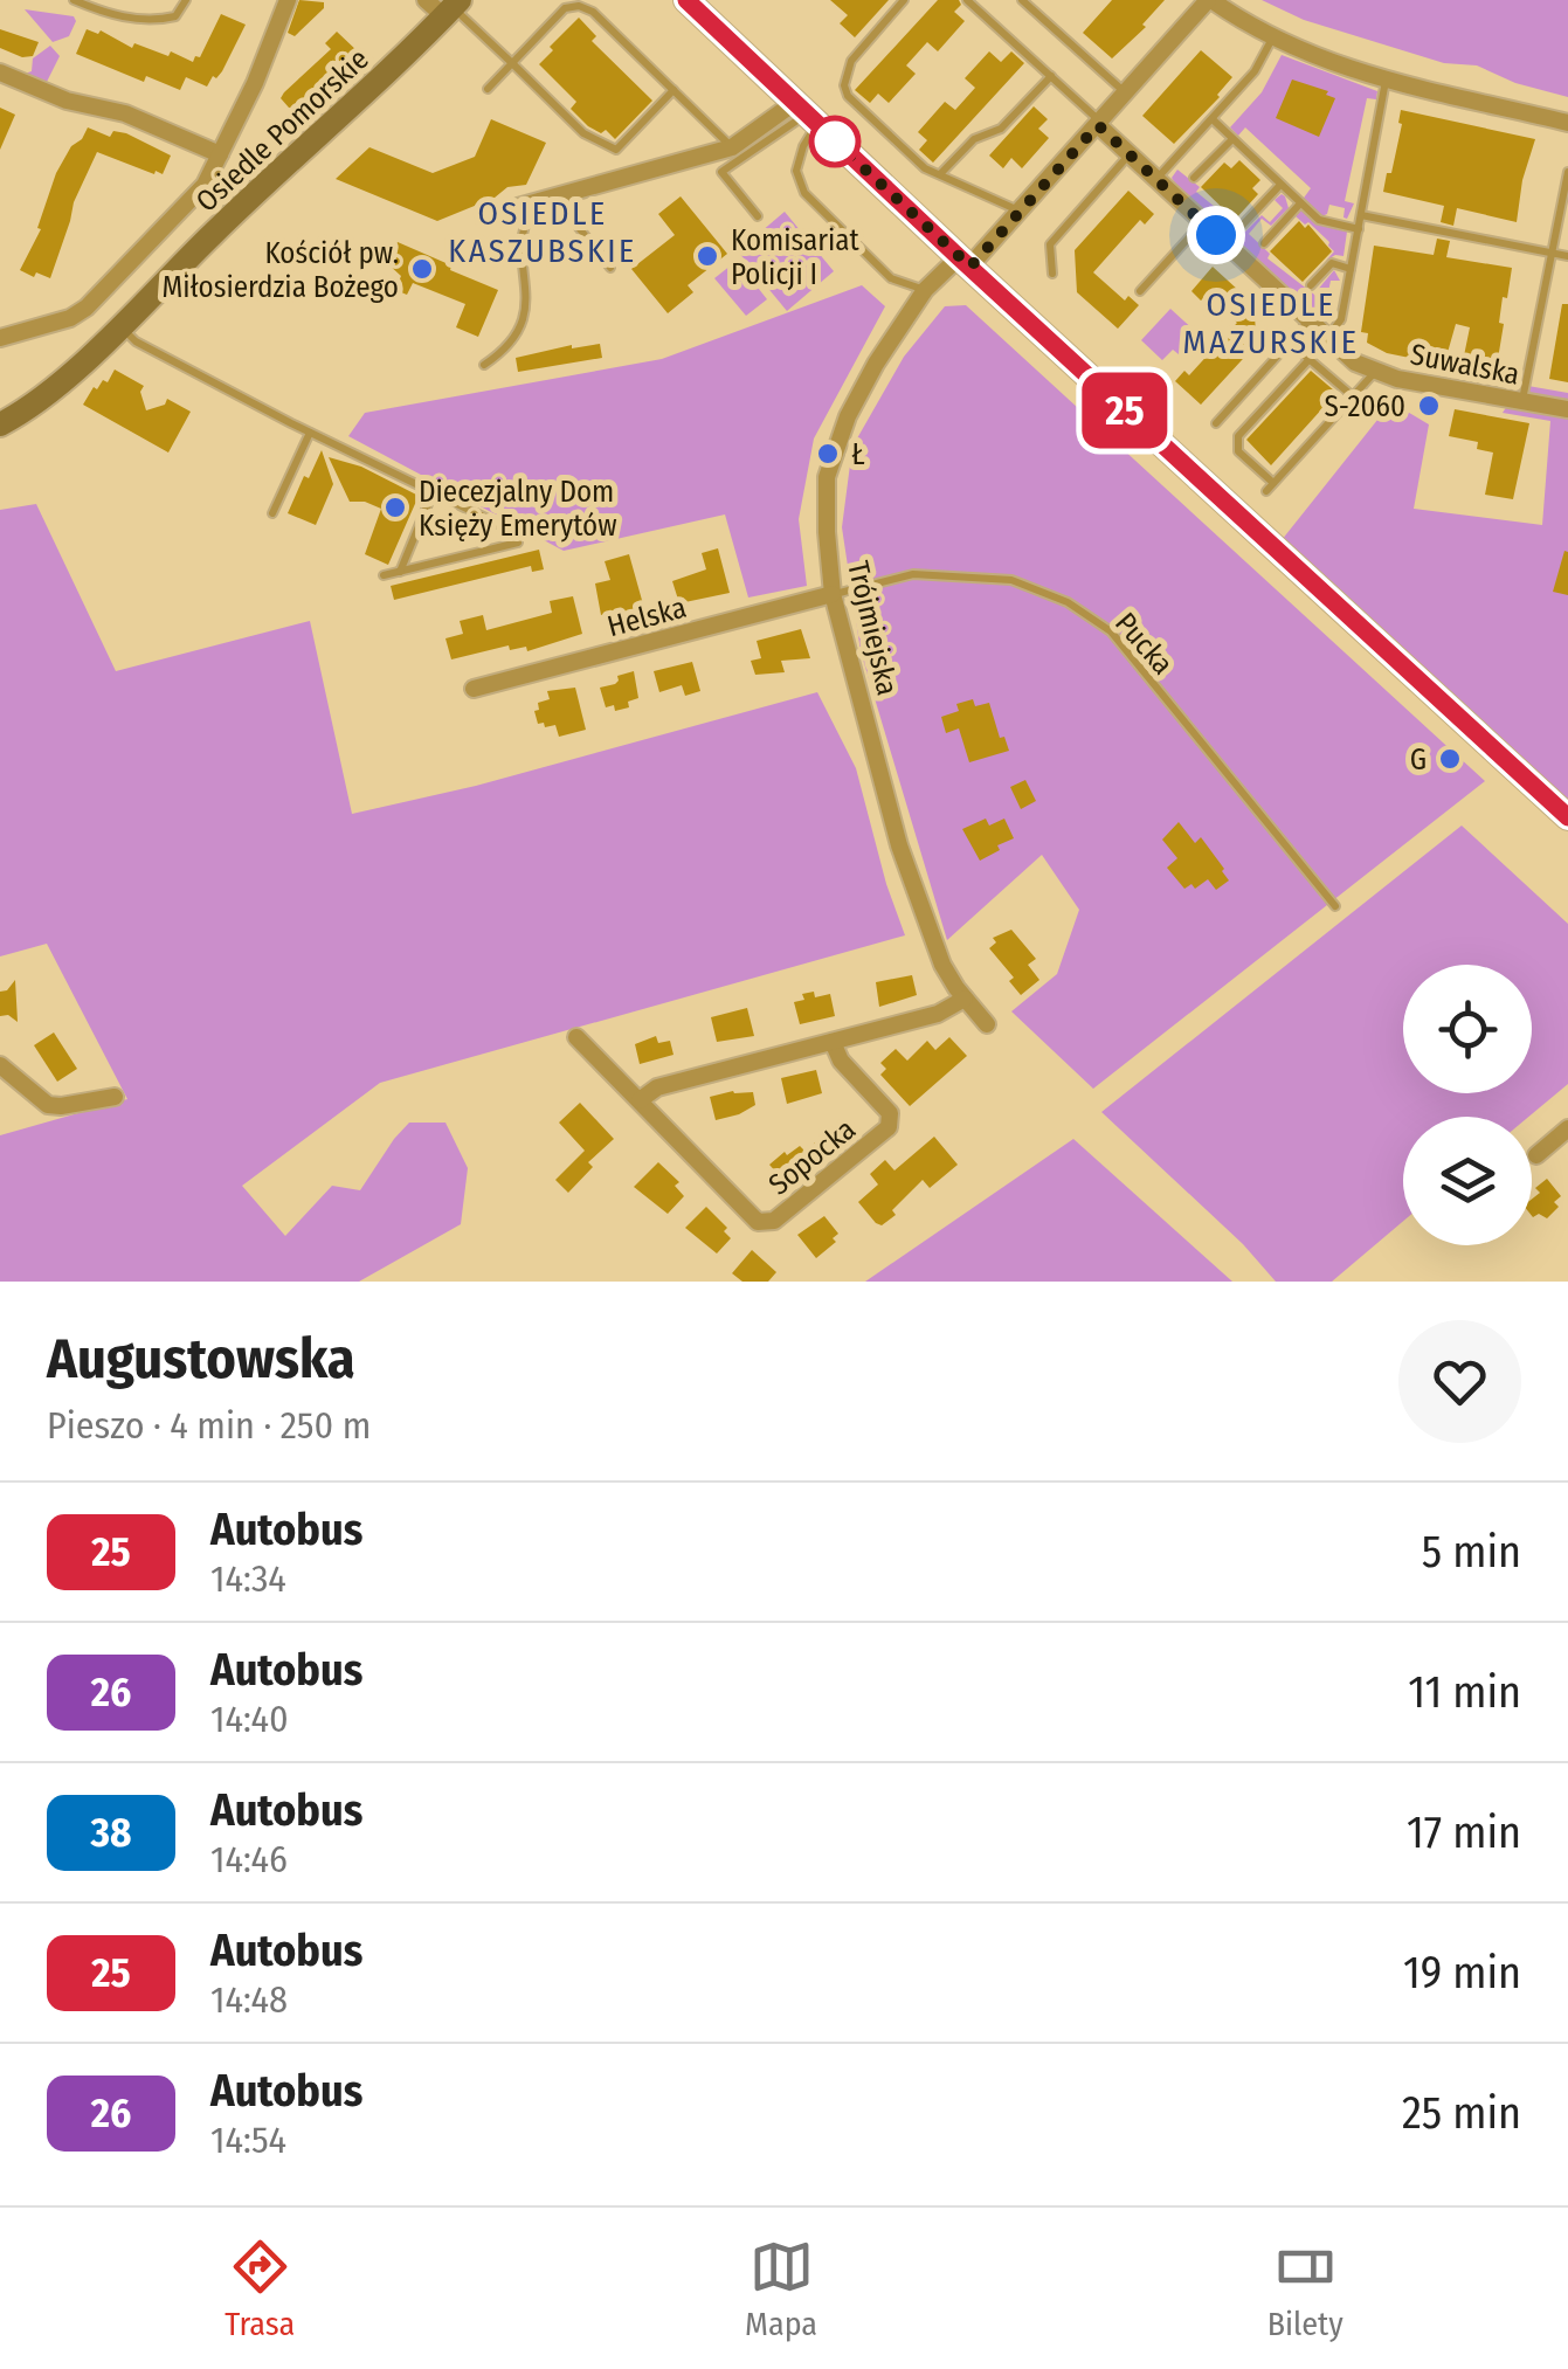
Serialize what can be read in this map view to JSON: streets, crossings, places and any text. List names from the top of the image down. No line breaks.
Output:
{"streets":{"street":["Osiedle Pomorskie","Suwalska","Helska","Trójmiejska","Sopocka"],"lane":["Pucka"]},"crossings":[["Suwalska","Trójmiejska"],["Helska","Trójmiejska"],["Helska","Pucka"],["Trójmiejska","Pucka"]],"districts":["OSIEDLE KASZUBSKIE","OSIEDLE MAZURSKIE"],"places":["Komisariat Policji I","Kościół pw. Miłosierdzia Bożego","S-2060","Ł","Diecezjalny Dom Księży Emerytów","G"],"lines":["bus line 25"],"page":{"on_map":"25","heading":["Augustowska","Pieszo · 4 min · 250 m"],"list":[{"mark":"25","name":"Autobus","note":"14:34","value":"5 min"},{"mark":"26","name":"Autobus","note":"14:40","value":"11 min"},{"mark":"38","name":"Autobus","note":"14:46","value":"17 min"},{"mark":"25","name":"Autobus","note":"14:48","value":"19 min"},{"mark":"26","name":"Autobus","note":"14:54","value":"25 min"}],"tabs":["Trasa","Mapa","Bilety"]}}
